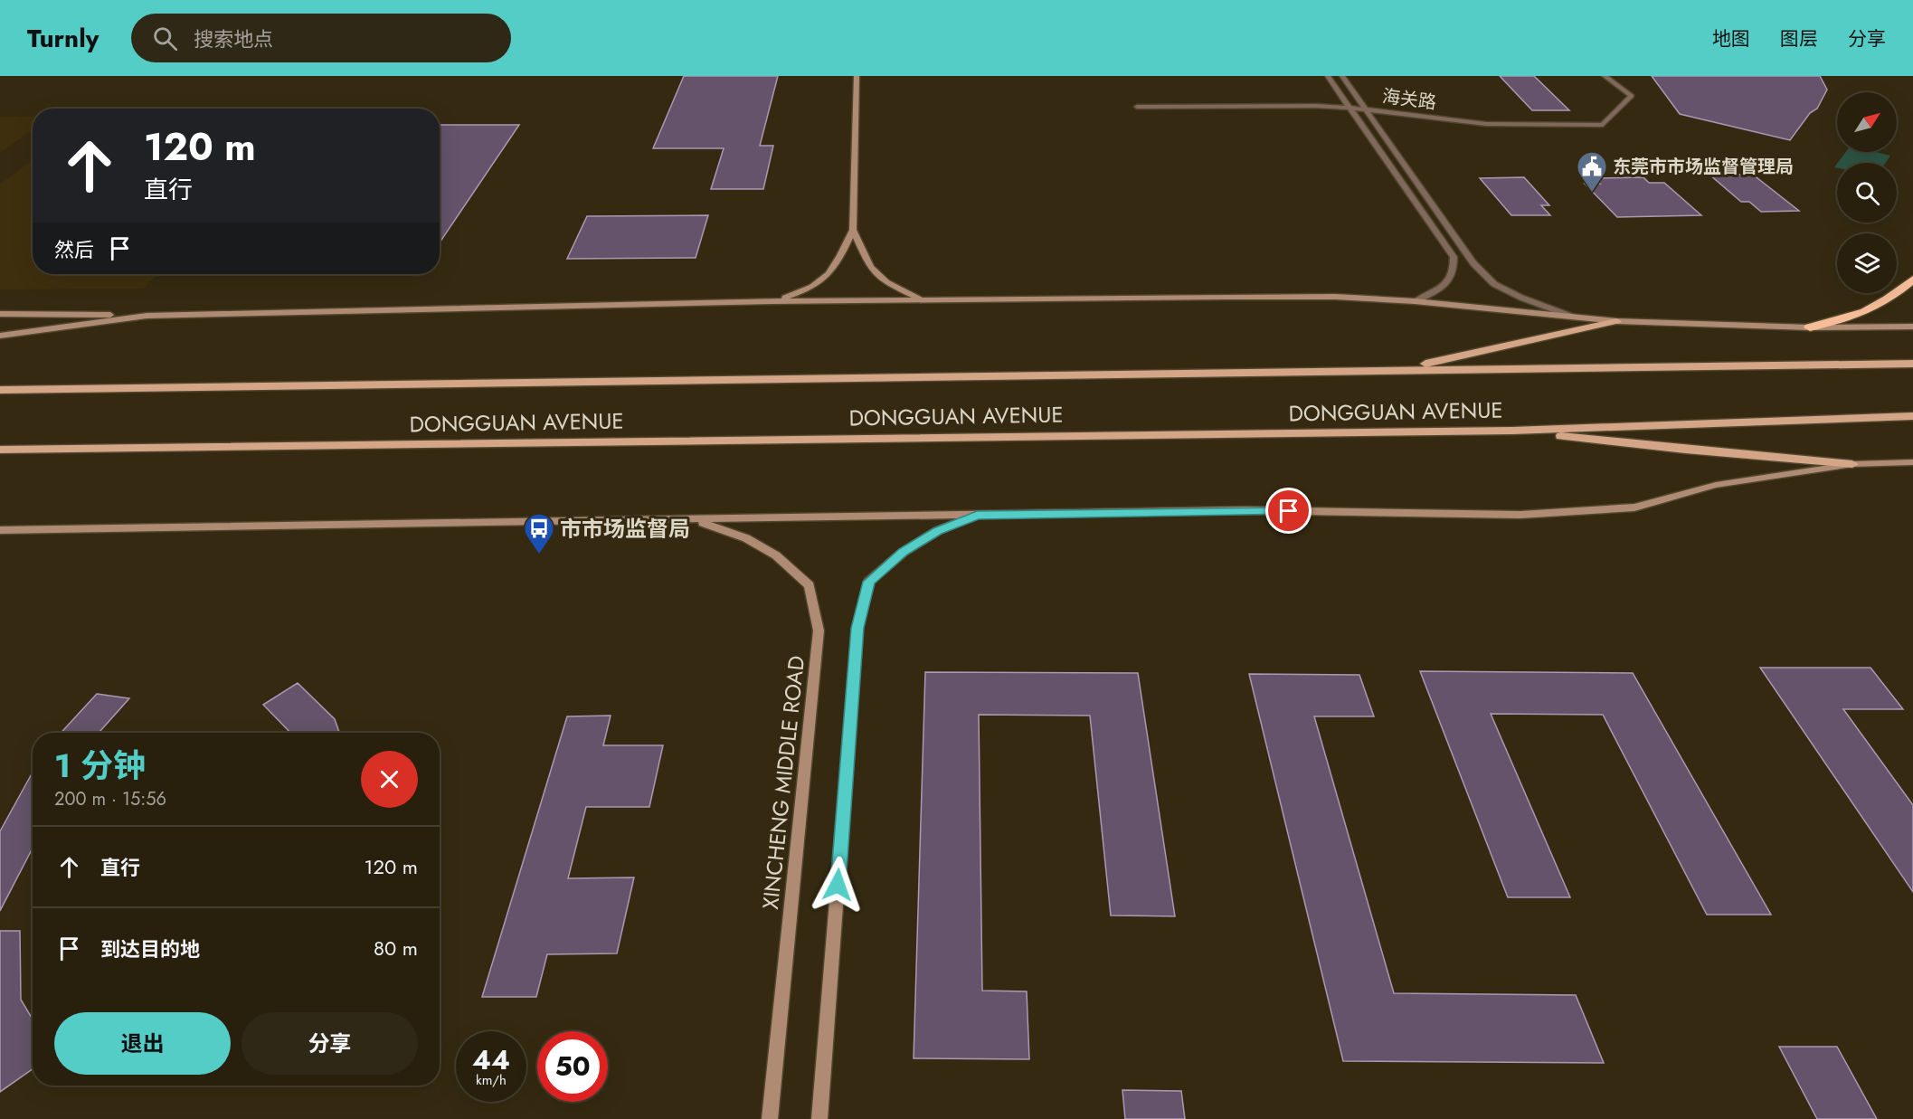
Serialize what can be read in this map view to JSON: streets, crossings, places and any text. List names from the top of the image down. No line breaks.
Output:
{"streets":{"main road":["DONGGUAN AVENUE","XINCHENG MIDDLE ROAD"],"street":["海关路"]},"places":{"public building":["东莞市市场监督管理局"],"bus stop":["市市场监督局"]},"north":"top right","page":{"header":"Turnly","search":"搜索地点","nav":["地图","图层","分享"],"turn":["120 m","直行"],"then":"然后","heading":["1 分钟","200 m · 15:56"],"list":[{"name":"直行","value":"120 m"},{"name":"到达目的地","value":"80 m"}],"buttons":["退出","分享"],"speed":"44 km/h","limit":"50"}}
